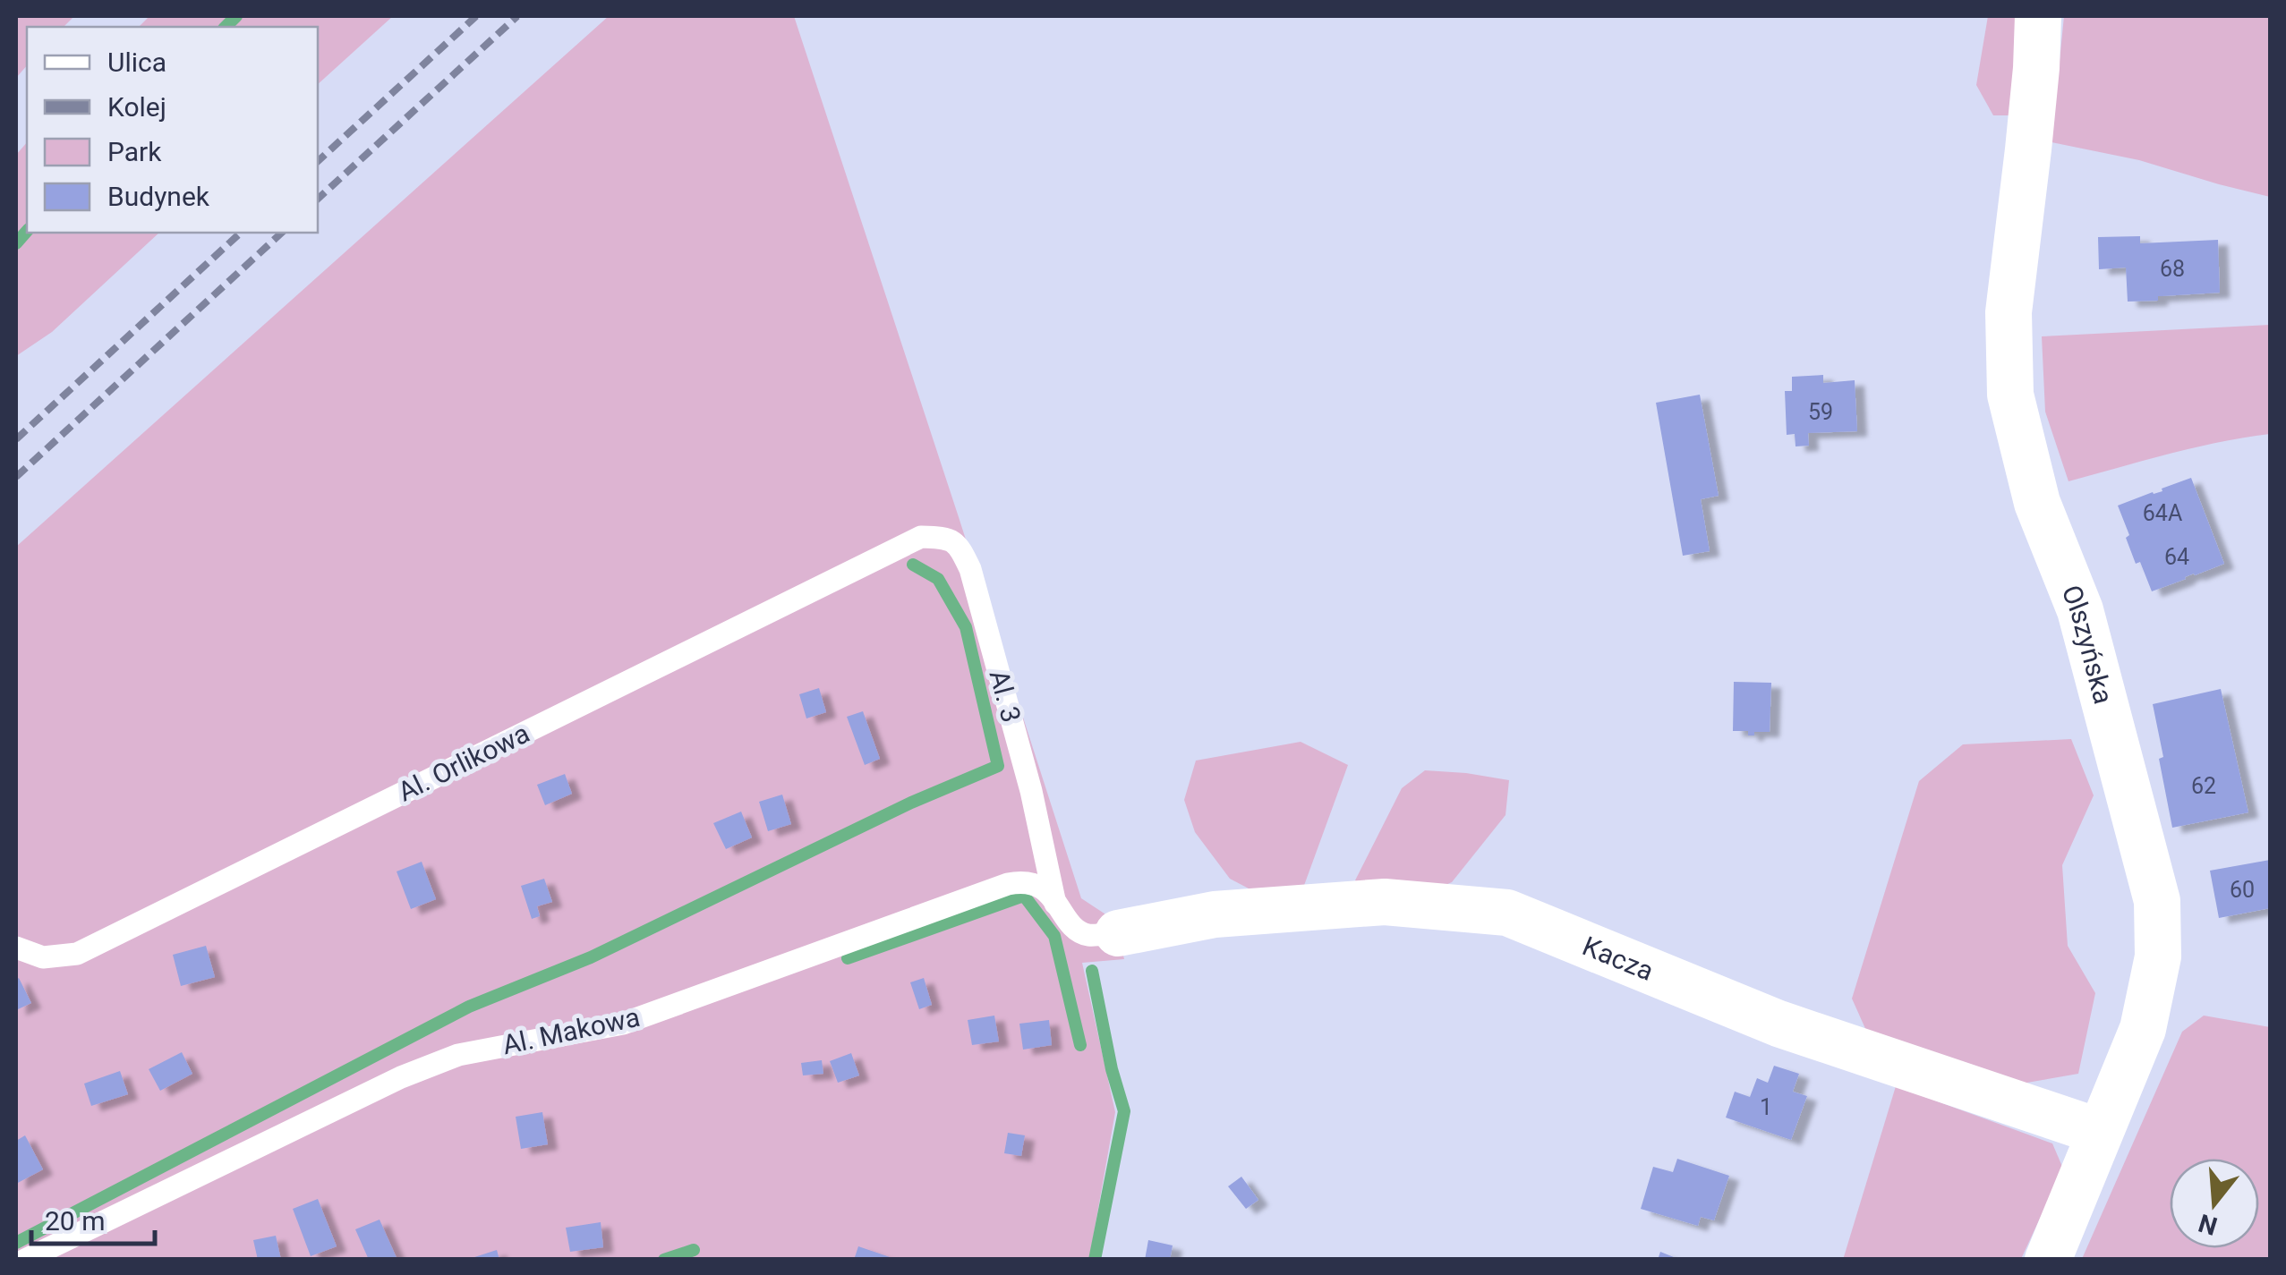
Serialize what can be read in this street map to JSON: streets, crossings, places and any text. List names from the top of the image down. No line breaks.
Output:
{"streets":{"street":["Olszyńska","Kacza"],"lane":["Al. 3","Al. Orlikowa","Al. Makowa"]},"crossings":[["Olszyńska","Kacza"],["Al. 3","Al. Orlikowa"],["Al. 3","Al. Makowa"],["Kacza","Al. Makowa"]],"house_numbers":["68","59","64A","64","62","60","1"],"legend":["Ulica","Kolej","Park","Budynek"],"scale_bar":"20 m","north":"bottom"}
